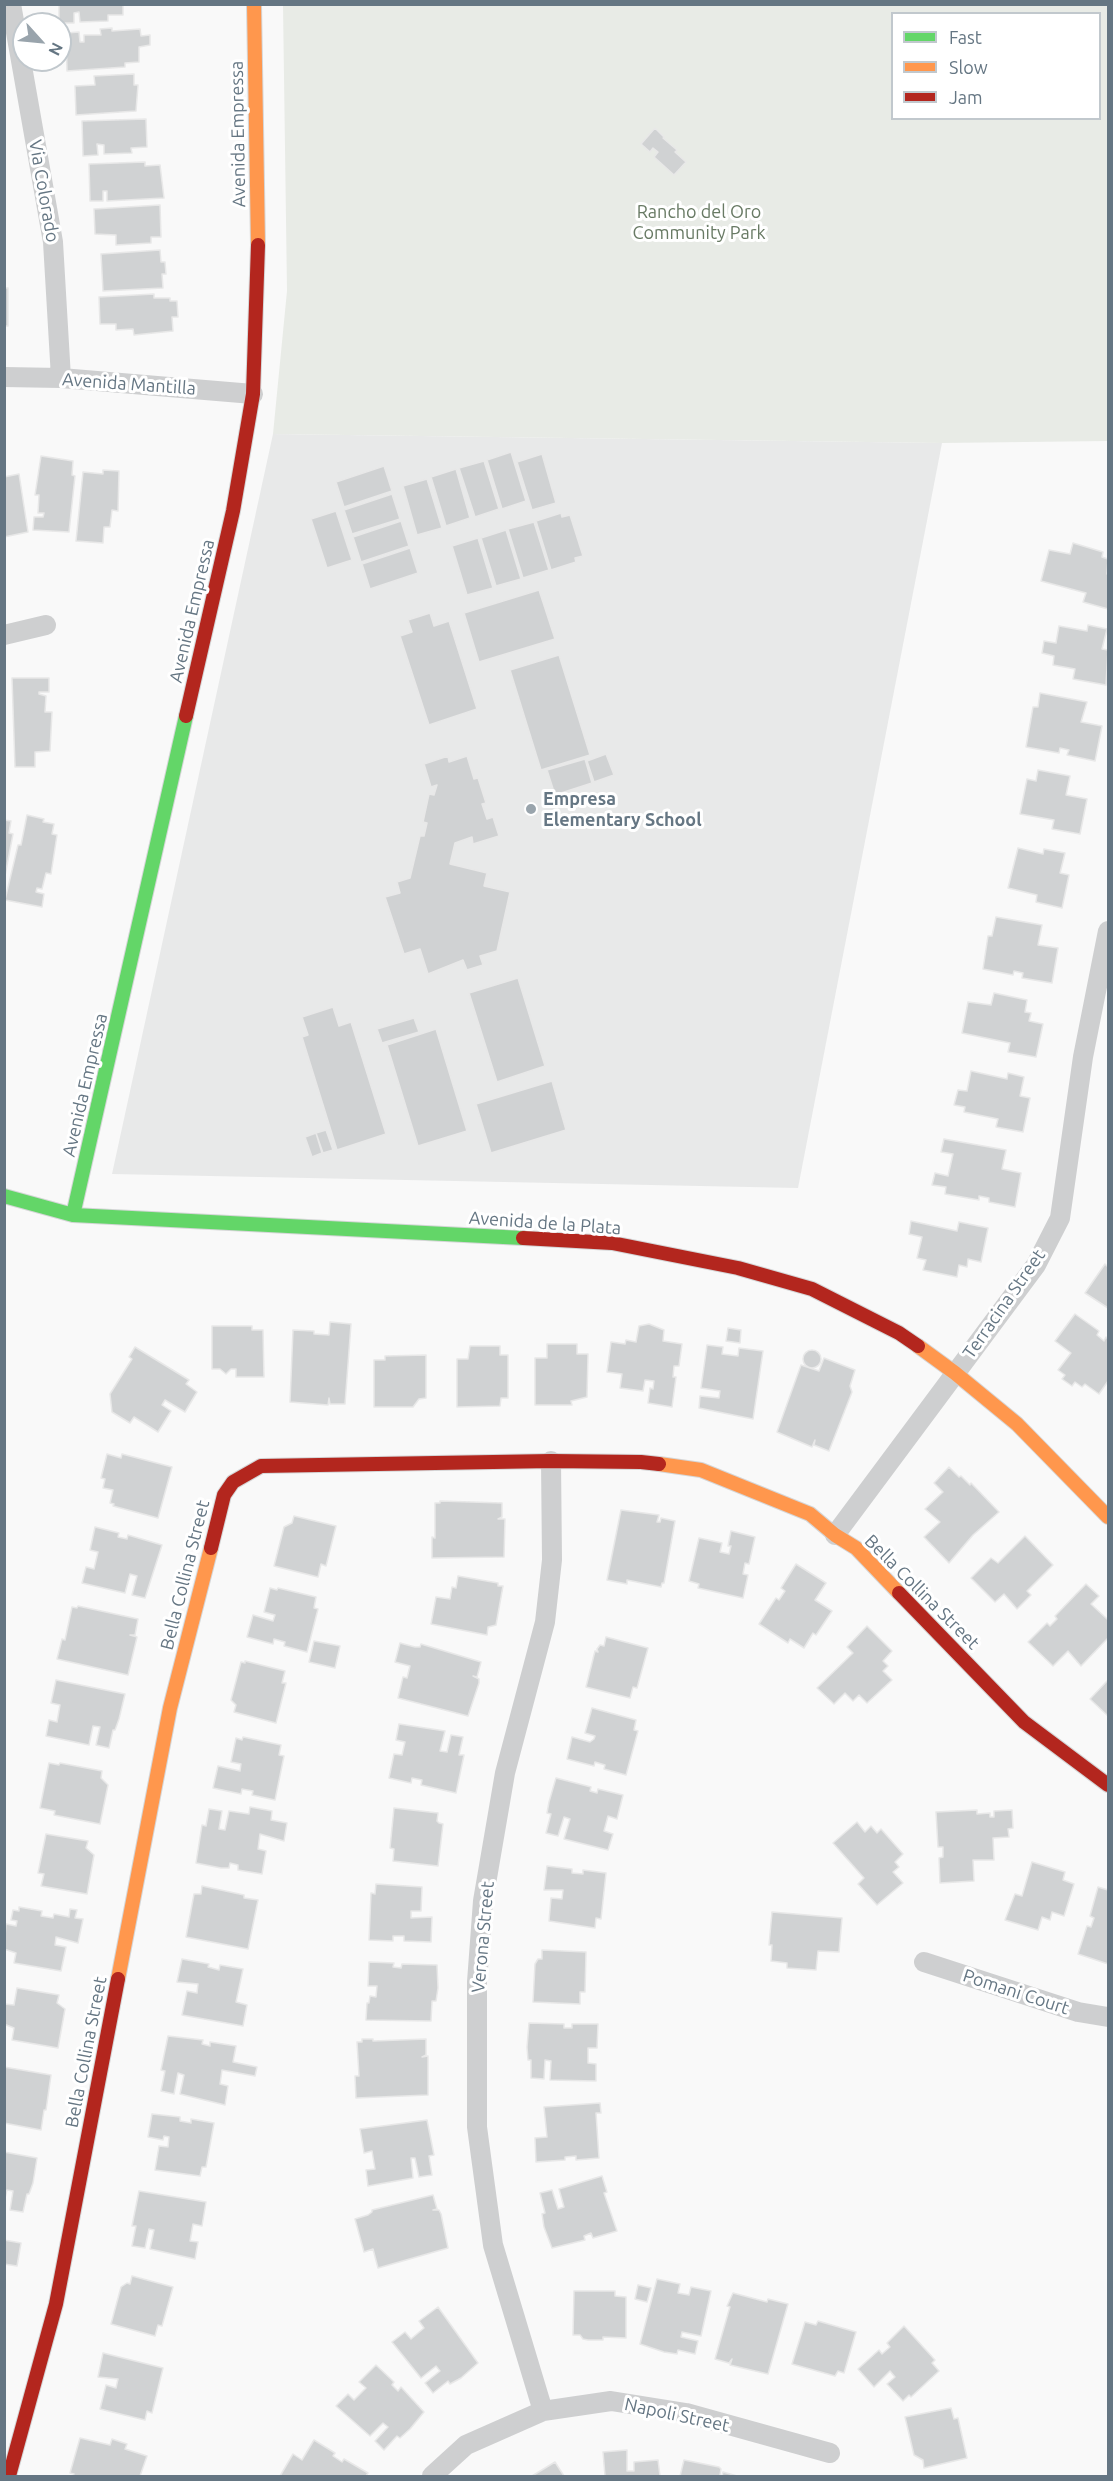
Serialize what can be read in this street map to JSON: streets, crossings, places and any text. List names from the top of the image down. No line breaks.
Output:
{"streets":{"street":["Avenida Empressa","Via Colorado","Avenida Mantilla","Avenida de la Plata","Terracina Street","Bella Collina Street","Verona Street","Pomani Court","Napoli Street"]},"crossings":[["Avenida Empressa","Avenida Mantilla"],["Avenida Empressa","Avenida de la Plata"],["Via Colorado","Avenida Mantilla"],["Avenida de la Plata","Terracina Street"],["Terracina Street","Bella Collina Street"],["Bella Collina Street","Verona Street"],["Verona Street","Napoli Street"]],"parks":["Rancho del Oro Community Park"],"places":["Empresa Elementary School"],"legend":["Fast","Slow","Jam"],"north":"bottom right"}
